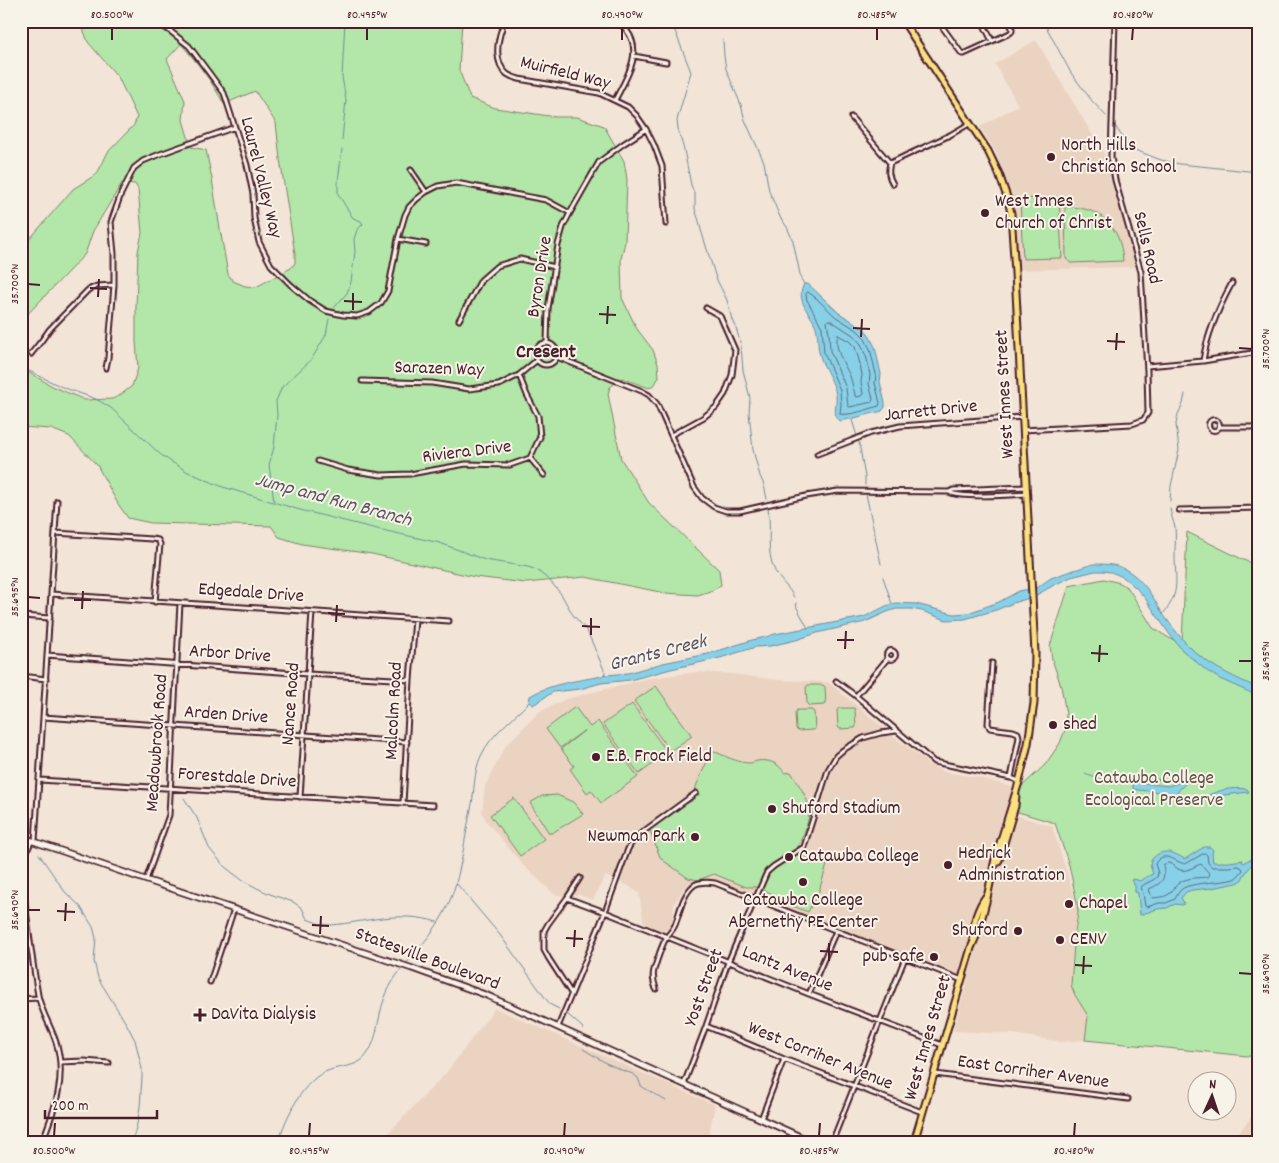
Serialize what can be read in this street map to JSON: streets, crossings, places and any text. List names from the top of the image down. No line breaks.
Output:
{"streets":{"main road":["West Innes Street","Statesville Boulevard"],"street":["Muirfield Way","Laurel Valley Way","Sells Road","Byron Drive","Sarazen Way","Jarrett Drive","Riviera Drive","Edgedale Drive","Arbor Drive","Nance Road","Malcolm Road","Arden Drive","Meadowbrook Road","Forestdale Drive","Lantz Avenue","Yost Street","West Corriher Avenue","East Corriher Avenue"]},"crossings":[["Muirfield Way","Byron Drive"],["Laurel Valley Way","Byron Drive"],["Sells Road","West Innes Street"],["Byron Drive","Sarazen Way"],["Sarazen Way","Riviera Drive"],["West Innes Street","Jarrett Drive"],["West Innes Street","Lantz Avenue"],["West Innes Street","West Corriher Avenue"],["West Innes Street","East Corriher Avenue"],["Edgedale Drive","Nance Road"],["Edgedale Drive","Malcolm Road"],["Edgedale Drive","Meadowbrook Road"],["Arbor Drive","Nance Road"],["Arbor Drive","Malcolm Road"],["Arbor Drive","Meadowbrook Road"],["Nance Road","Arden Drive"],["Nance Road","Forestdale Drive"],["Malcolm Road","Arden Drive"],["Malcolm Road","Forestdale Drive"],["Arden Drive","Meadowbrook Road"],["Meadowbrook Road","Forestdale Drive"],["Meadowbrook Road","Statesville Boulevard"],["Statesville Boulevard","Yost Street"],["Lantz Avenue","Yost Street"],["Yost Street","West Corriher Avenue"]],"districts":["Cresent"],"water":["Jump and Run Branch","Grants Creek"],"parks":["Catawba College Ecological Preserve"],"places":{"other":["North Hills Christian School","West Innes Church of Christ","shed","E.B. Frock Field","Shuford Stadium","Newman Park","Catawba College","Hedrick Administration","Catawba College Abernethy PE Center","Chapel","Shuford","CENV","pub safe"],"health":["DaVita Dialysis"]},"scale_bar":"200 m","north":"top","coordinates":["80.500°W","80.495°W","80.490°W","80.485°W","80.480°W","35.700°N","35.695°N","35.690°N"]}
